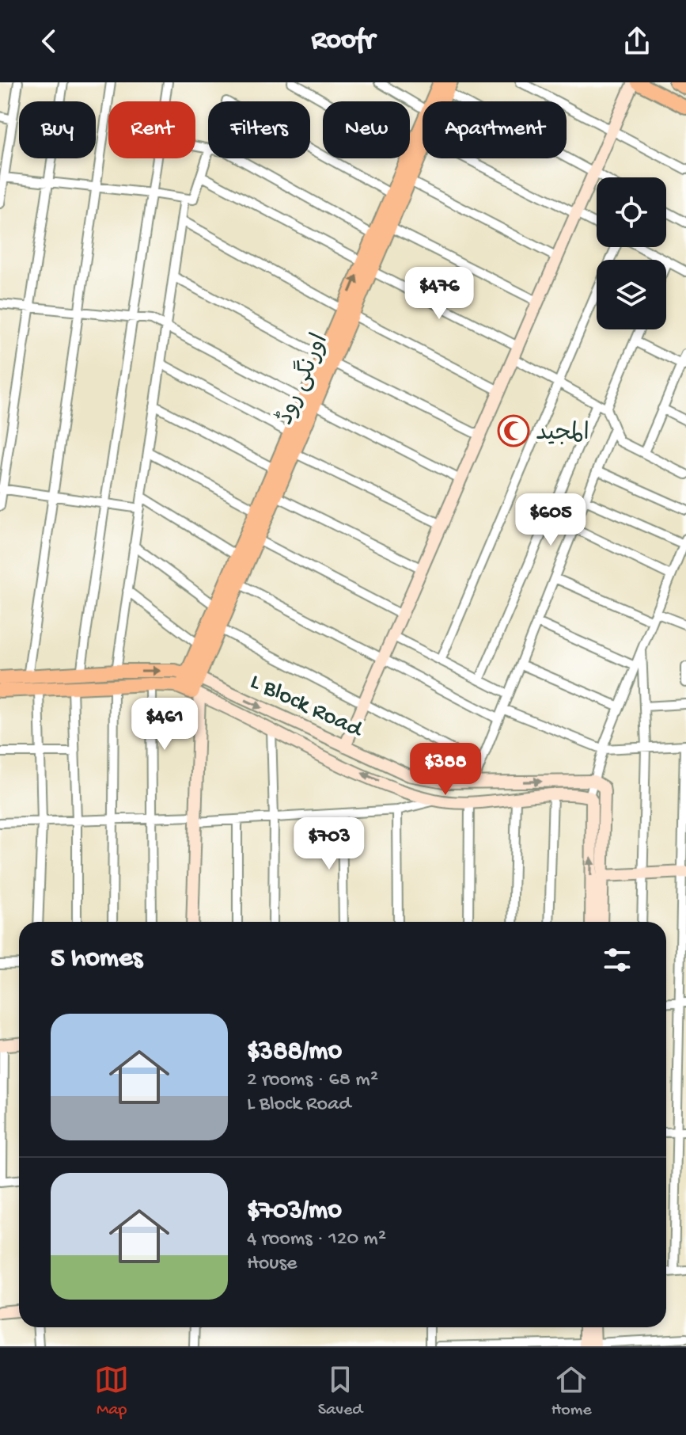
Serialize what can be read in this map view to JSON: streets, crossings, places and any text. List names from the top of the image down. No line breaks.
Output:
{"streets":{"main road":["اورنگی روڈ","L Block Road"]},"crossings":[["اورنگی روڈ","L Block Road"]],"places":{"mosque":["المجید"]},"page":{"header":"Roofr","chip":["Buy","Rent","Filters","New","Apartment"],"price":["$476","$605","$461","$388","$703"],"heading":"5 homes","list":[{"name":"$388/mo","note":"2 rooms · 68 m² · L Block Road"},{"name":"$703/mo","note":"4 rooms · 120 m² · House"}],"tabs":["Map","Saved","Home"]}}
